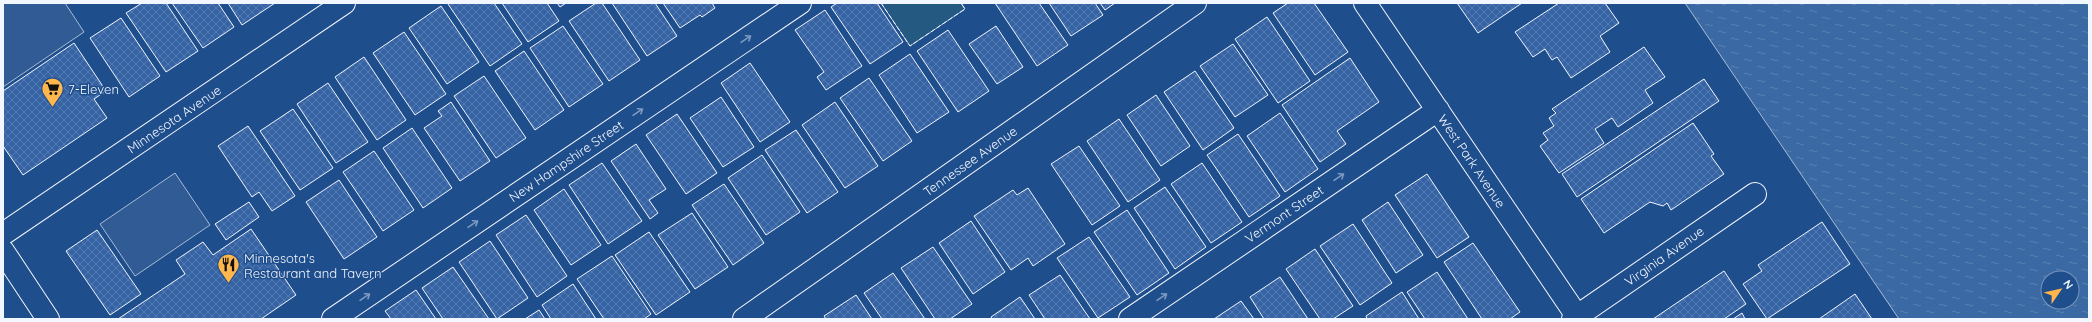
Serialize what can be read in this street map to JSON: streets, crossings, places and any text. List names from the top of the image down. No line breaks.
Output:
{"streets":{"main road":["Minnesota Avenue","New Hampshire Street","Tennessee Avenue","West Park Avenue","Vermont Street","Virginia Avenue"]},"crossings":[["West Park Avenue","Vermont Street"],["West Park Avenue","Virginia Avenue"]],"one_way":["New Hampshire Street","Vermont Street"],"places":{"supermarket":["7-Eleven"],"restaurant":["Minnesota's Restaurant and Tavern"]},"north":"top right"}
